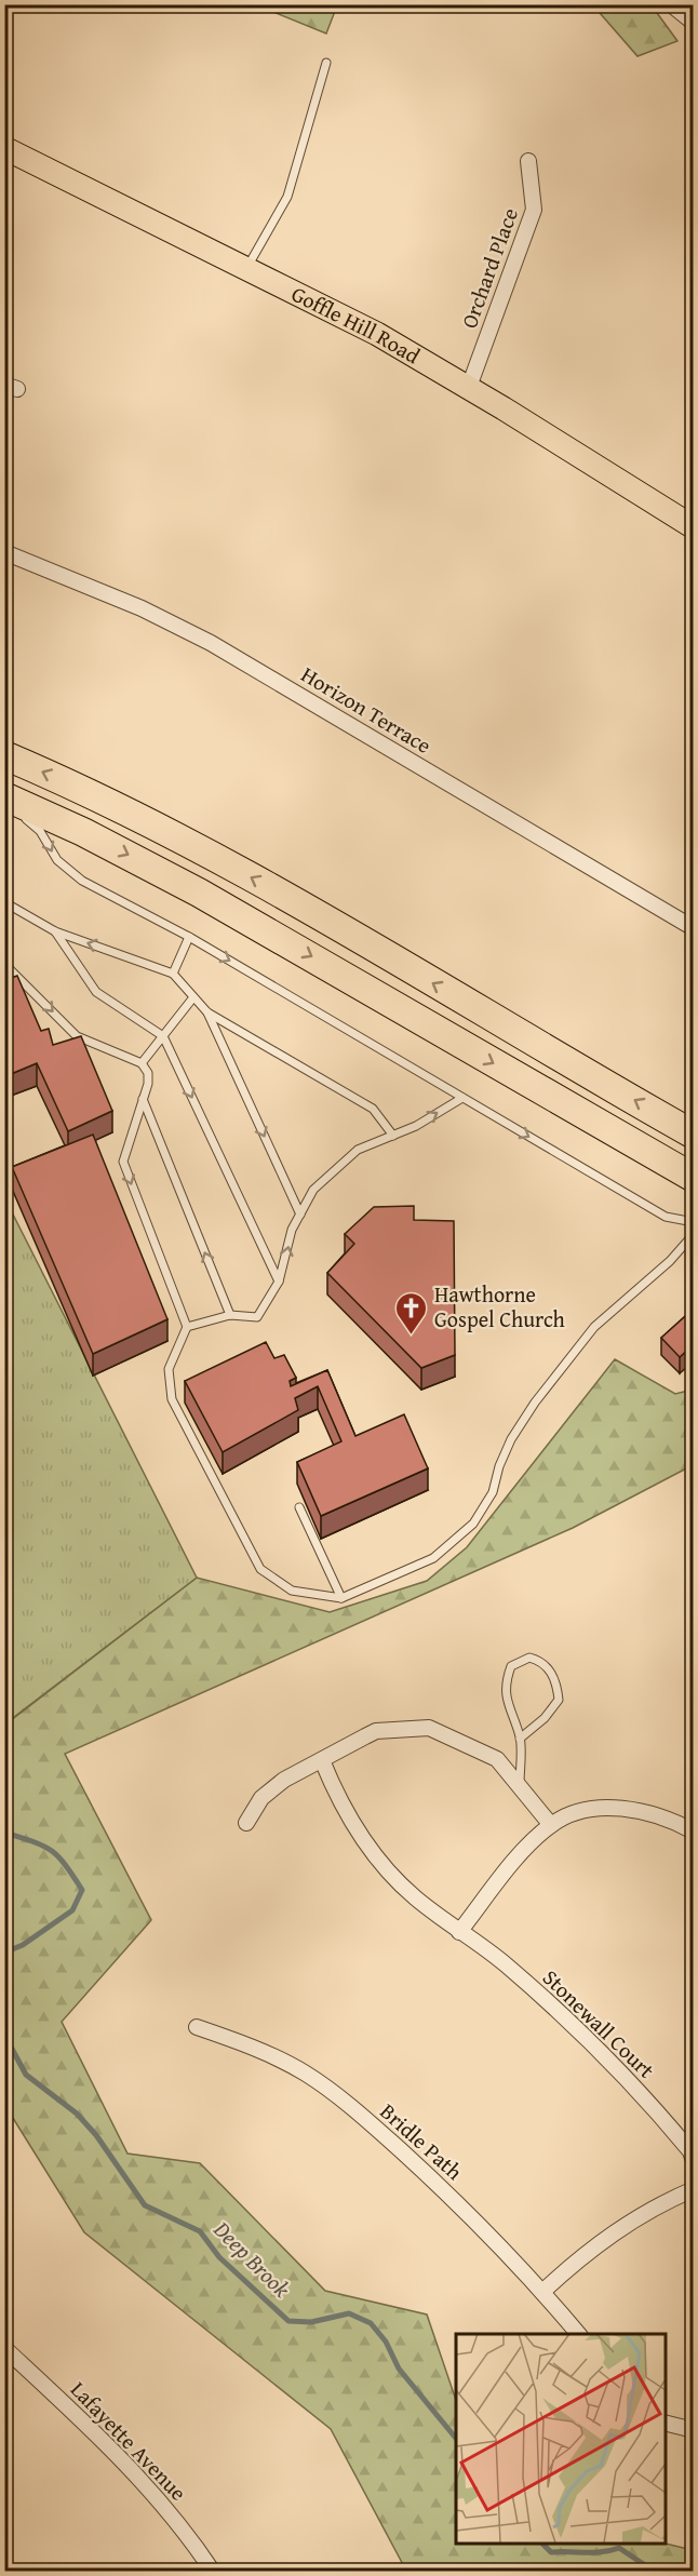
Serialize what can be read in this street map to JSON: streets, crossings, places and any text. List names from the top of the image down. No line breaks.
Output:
{"streets":{"main road":["Goffle Hill Road"],"street":["Orchard Place","Horizon Terrace","Stonewall Court","Bridle Path","Lafayette Avenue"]},"crossings":[["Orchard Place","Goffle Hill Road"]],"water":["Deep Brook"],"places":{"church":["Hawthorne Gospel Church"]}}
